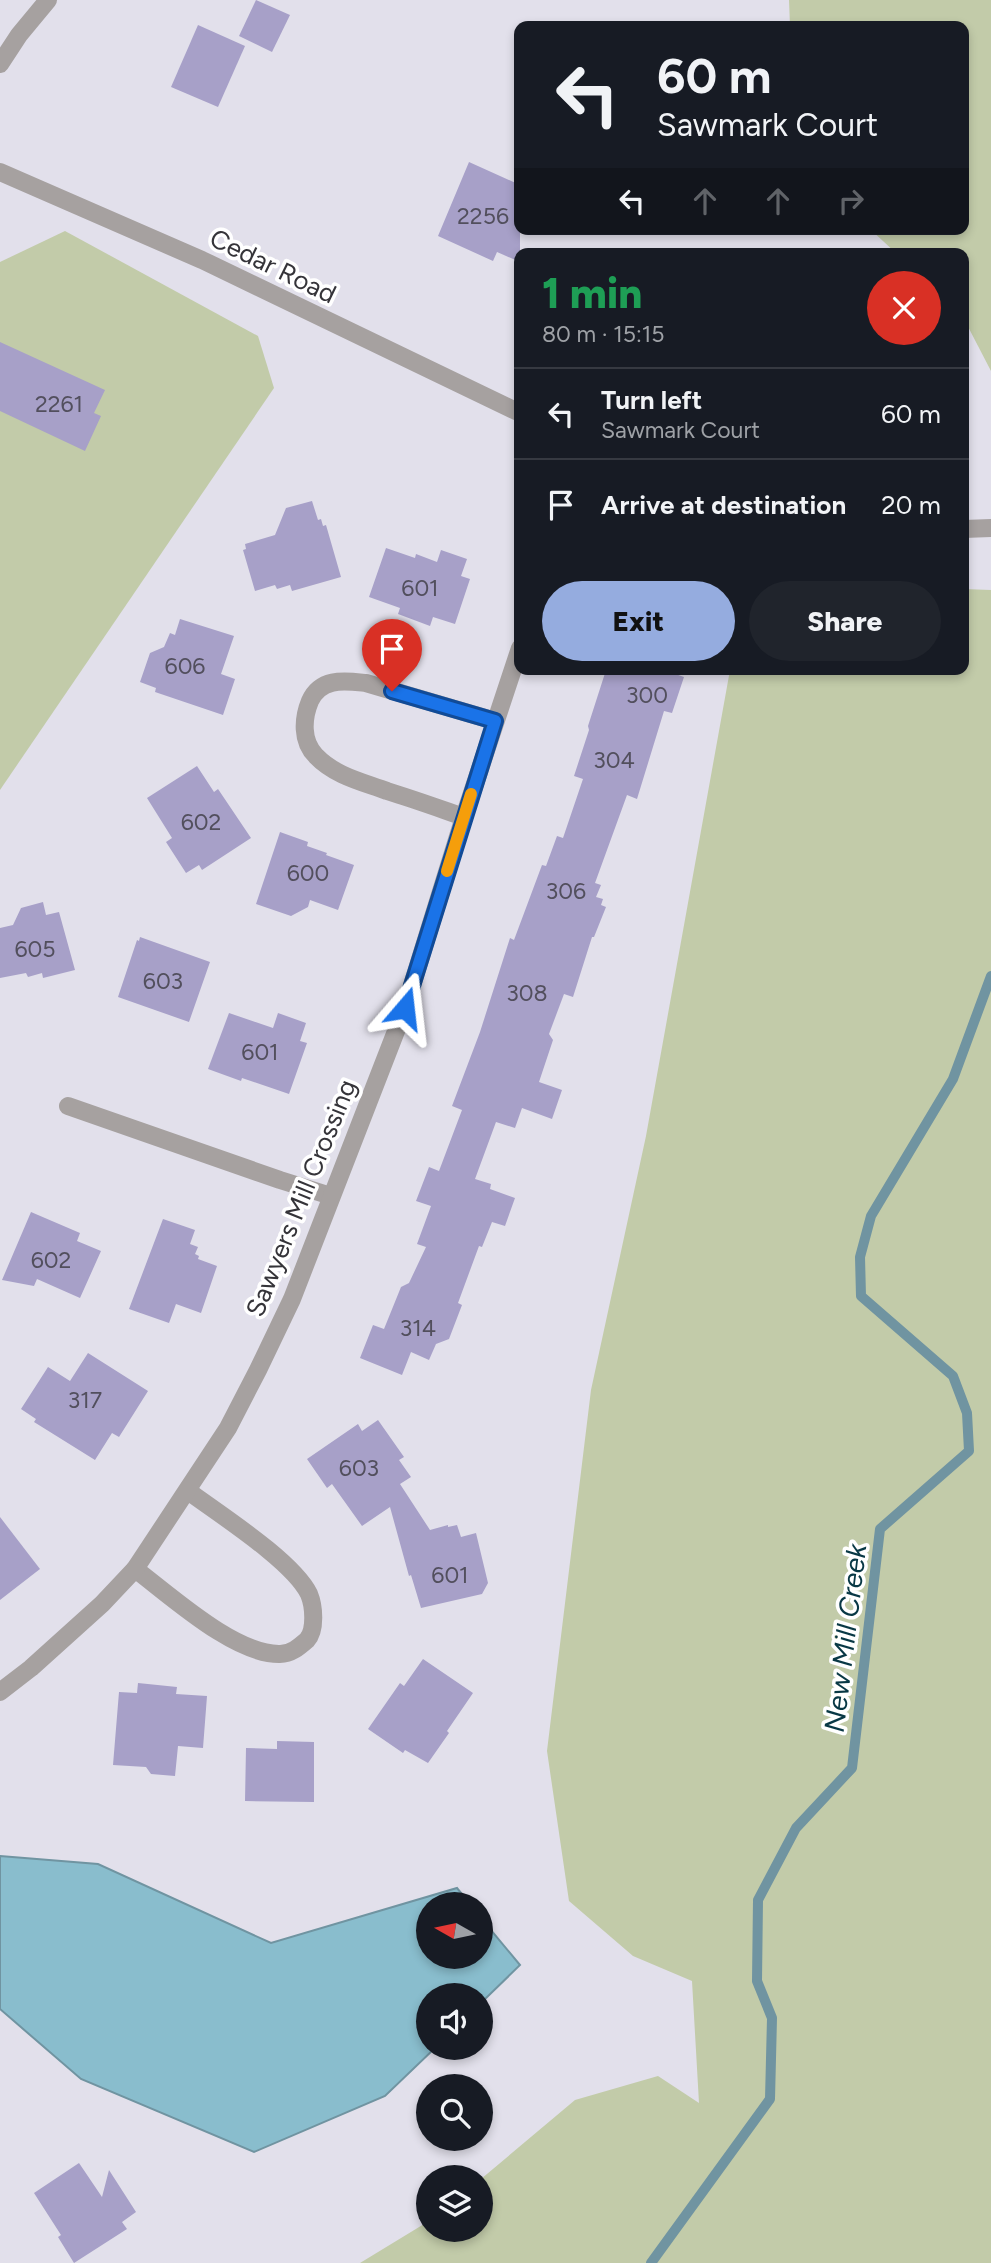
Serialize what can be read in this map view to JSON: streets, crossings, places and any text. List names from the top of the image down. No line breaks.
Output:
{"streets":{"street":["Cedar Road","Sawyers Mill Crossing"]},"water":["New Mill Creek"],"house_numbers":["2256","2261","601","606","300","304","602","600","306","605","603","308","601","602","314","317","603","601"],"north":"left","page":{"turn":["60 m","Sawmark Court"],"heading":["1 min","80 m · 15:15"],"list":[{"name":"Turn left","note":"Sawmark Court","value":"60 m"},{"name":"Arrive at destination","value":"20 m"}],"buttons":["Exit","Share"]}}
